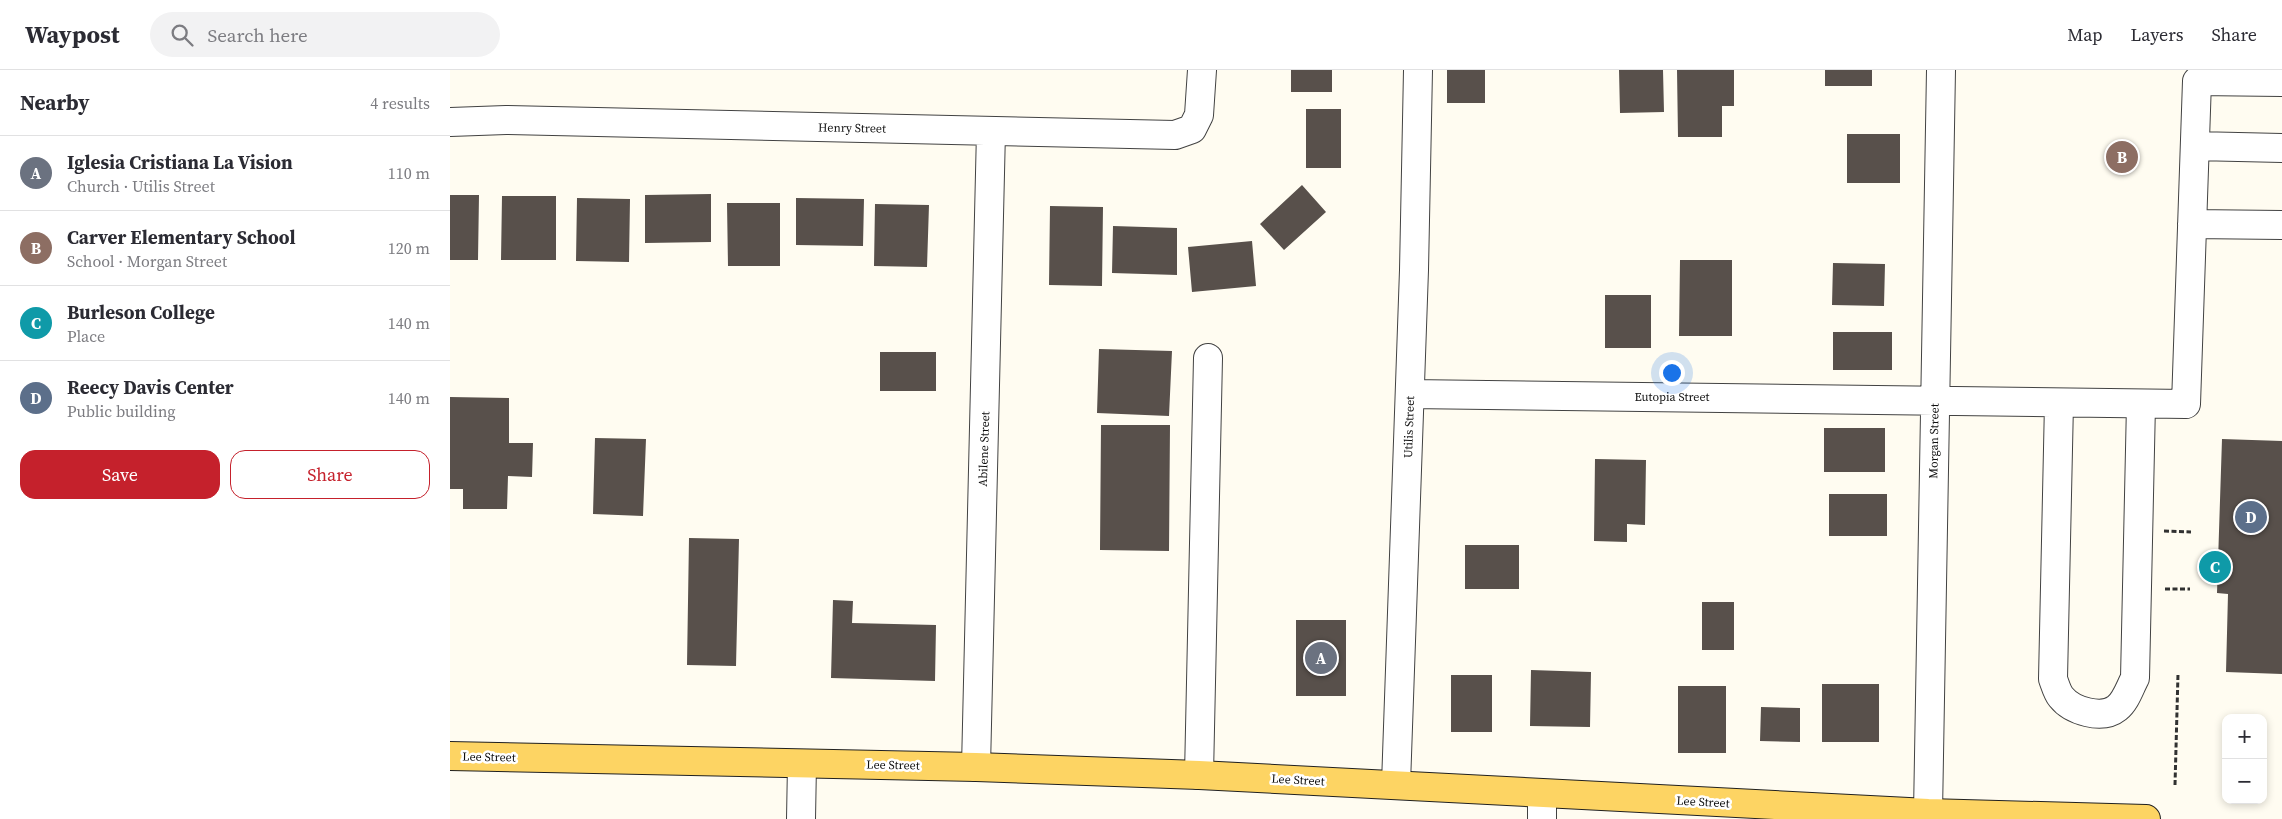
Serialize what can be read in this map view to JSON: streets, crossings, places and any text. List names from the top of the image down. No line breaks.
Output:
{"streets":{"main road":["Lee Street"],"street":["Henry Street","Eutopia Street","Utilis Street","Morgan Street","Abilene Street"]},"crossings":[["Henry Street","Abilene Street"],["Eutopia Street","Utilis Street"],["Eutopia Street","Morgan Street"],["Utilis Street","Lee Street"],["Morgan Street","Lee Street"],["Abilene Street","Lee Street"]],"page":{"header":"Waypost","search":"Search here","nav":["Map","Layers","Share"],"heading":["Nearby","4 results"],"list":[{"mark":"A","name":"Iglesia Cristiana La Vision","note":"Church · Utilis Street","value":"110 m"},{"mark":"B","name":"Carver Elementary School","note":"School · Morgan Street","value":"120 m"},{"mark":"C","name":"Burleson College","note":"Place","value":"140 m"},{"mark":"D","name":"Reecy Davis Center","note":"Public building","value":"140 m"}],"pins":["B","D","C","A"],"buttons":["Save","Share"],"map_buttons":["+","−"]}}
